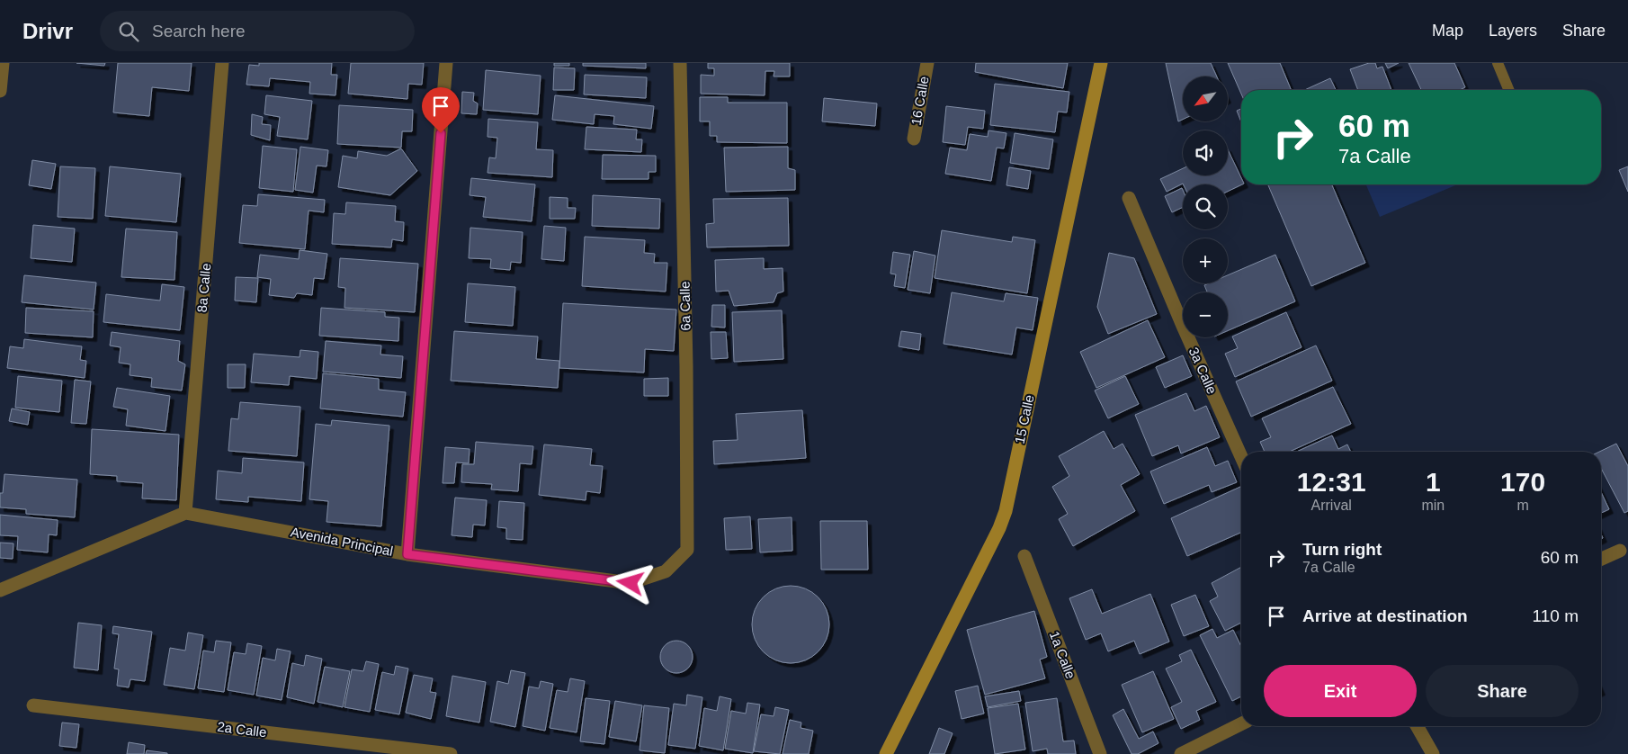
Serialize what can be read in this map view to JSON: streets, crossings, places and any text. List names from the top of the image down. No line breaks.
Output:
{"streets":{"street":["16 Calle","8a Calle","6a Calle","3a Calle","15 Calle","Avenida Principal","1a Calle","2a Calle"]},"crossings":[["8a Calle","Avenida Principal"],["6a Calle","Avenida Principal"]],"north":"bottom left","page":{"header":"Drivr","search":"Search here","nav":["Map","Layers","Share"],"map_buttons":["+","−"],"turn":["60 m","7a Calle"],"eta":["12:31","Arrival","1","min","170","m"],"list":[{"name":"Turn right","note":"7a Calle","value":"60 m"},{"name":"Arrive at destination","value":"110 m"}],"buttons":["Exit","Share"]}}
